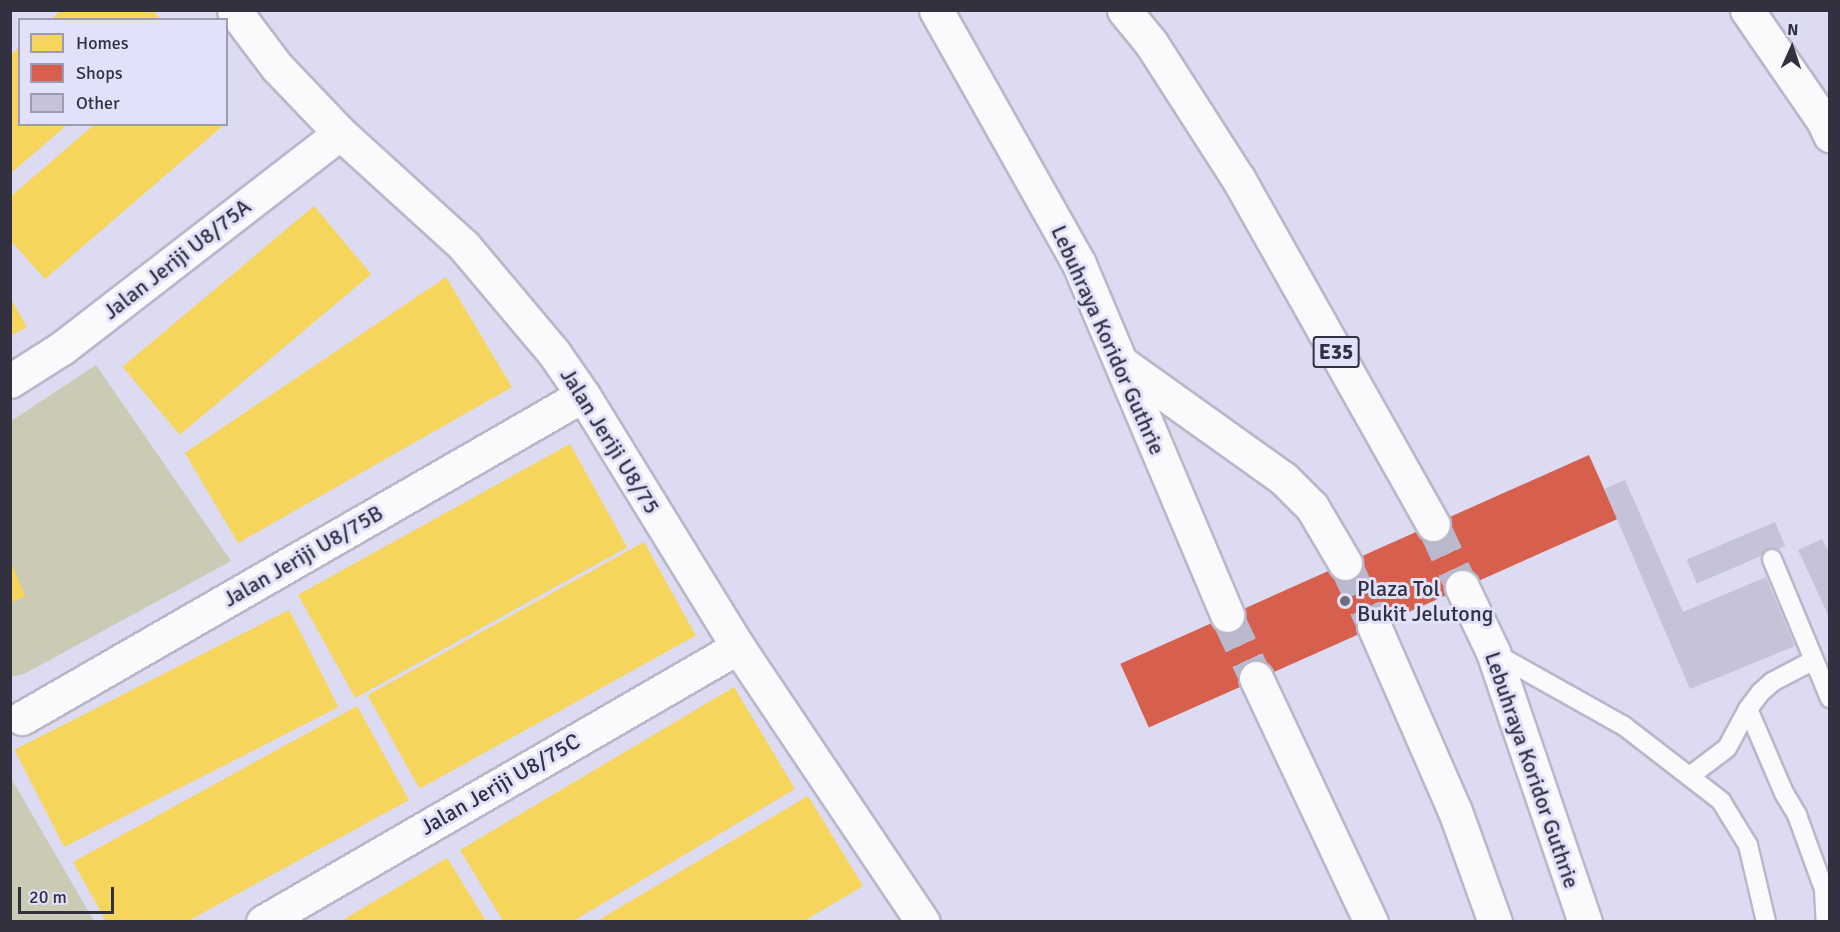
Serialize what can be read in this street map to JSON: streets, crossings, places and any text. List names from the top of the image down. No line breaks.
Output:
{"streets":{"main road":["Jalan Jeriji U8/75A","Lebuhraya Koridor Guthrie","E35","Jalan Jeriji U8/75","Jalan Jeriji U8/75B","Jalan Jeriji U8/75C"]},"crossings":[["Jalan Jeriji U8/75A","Jalan Jeriji U8/75"],["Jalan Jeriji U8/75","Jalan Jeriji U8/75B"],["Jalan Jeriji U8/75","Jalan Jeriji U8/75C"]],"places":["Plaza Tol Bukit Jelutong"],"legend":["Homes","Shops","Other"],"scale_bar":"20 m","north":"top"}
